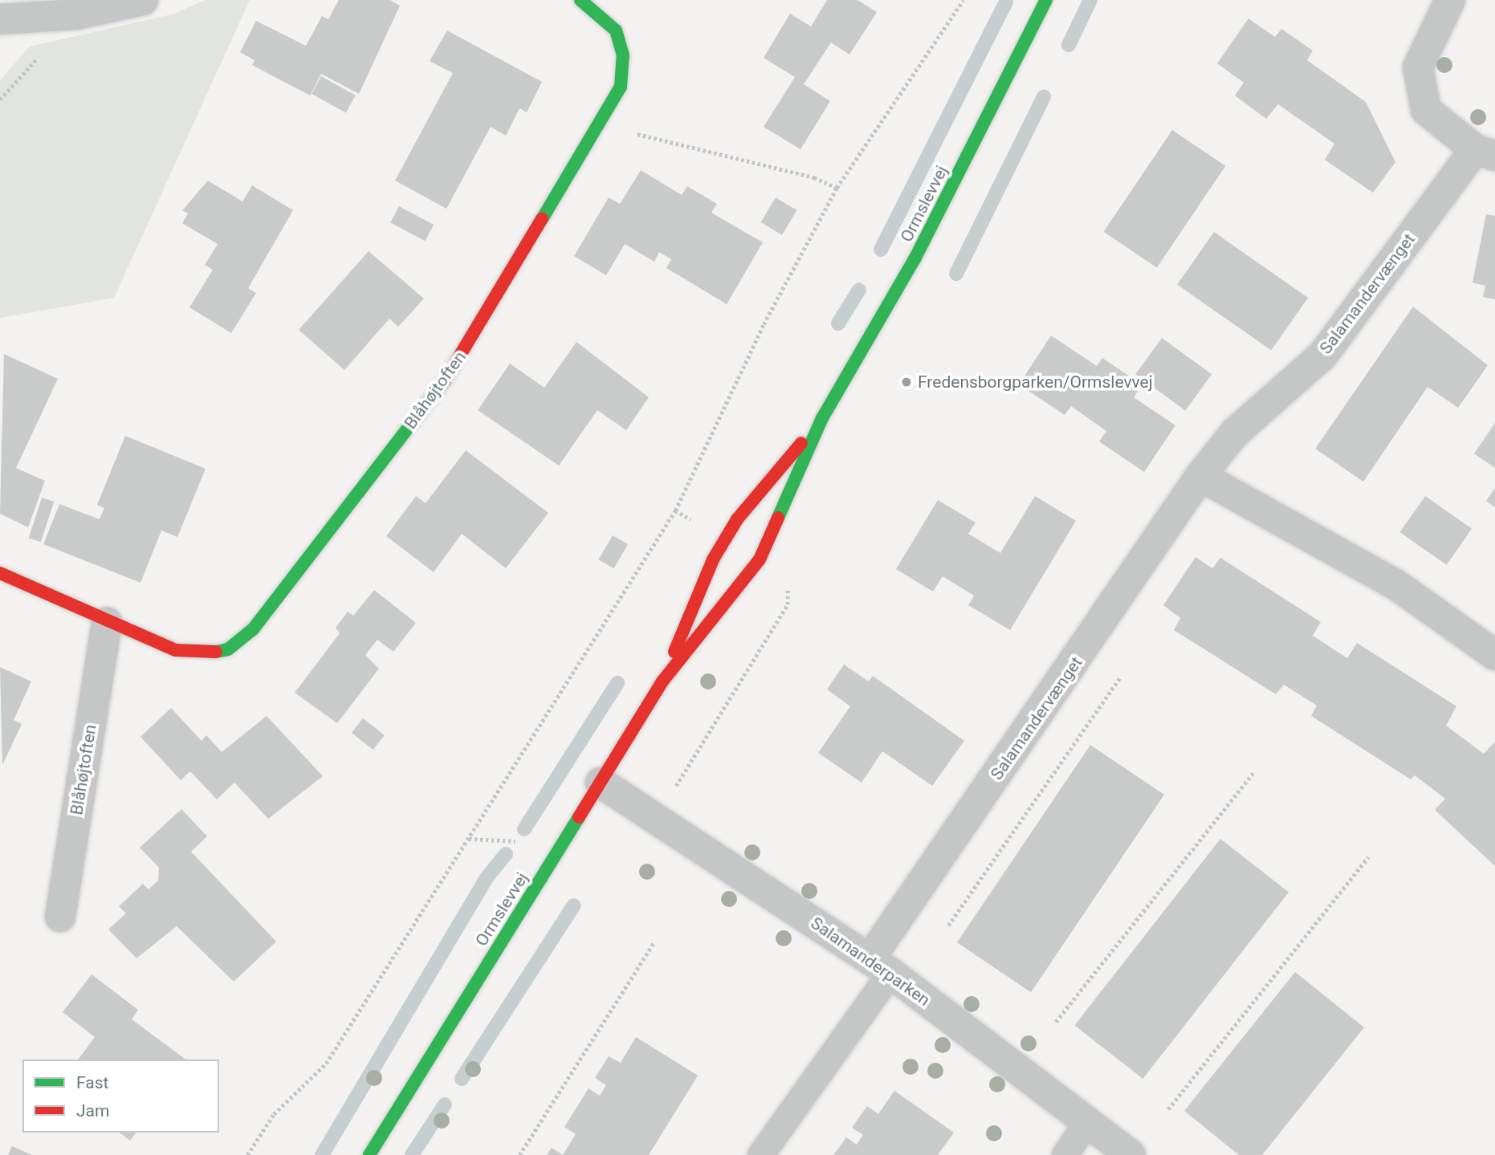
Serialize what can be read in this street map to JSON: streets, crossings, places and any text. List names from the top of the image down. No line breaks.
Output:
{"streets":{"street":["Ormslevvej","Salamandervænget","Blåhøjtoften","Salamanderparken"]},"crossings":[["Ormslevvej","Salamanderparken"],["Salamandervænget","Salamanderparken"]],"places":["Fredensborgparken/Ormslevvej"],"legend":["Fast","Jam"]}
